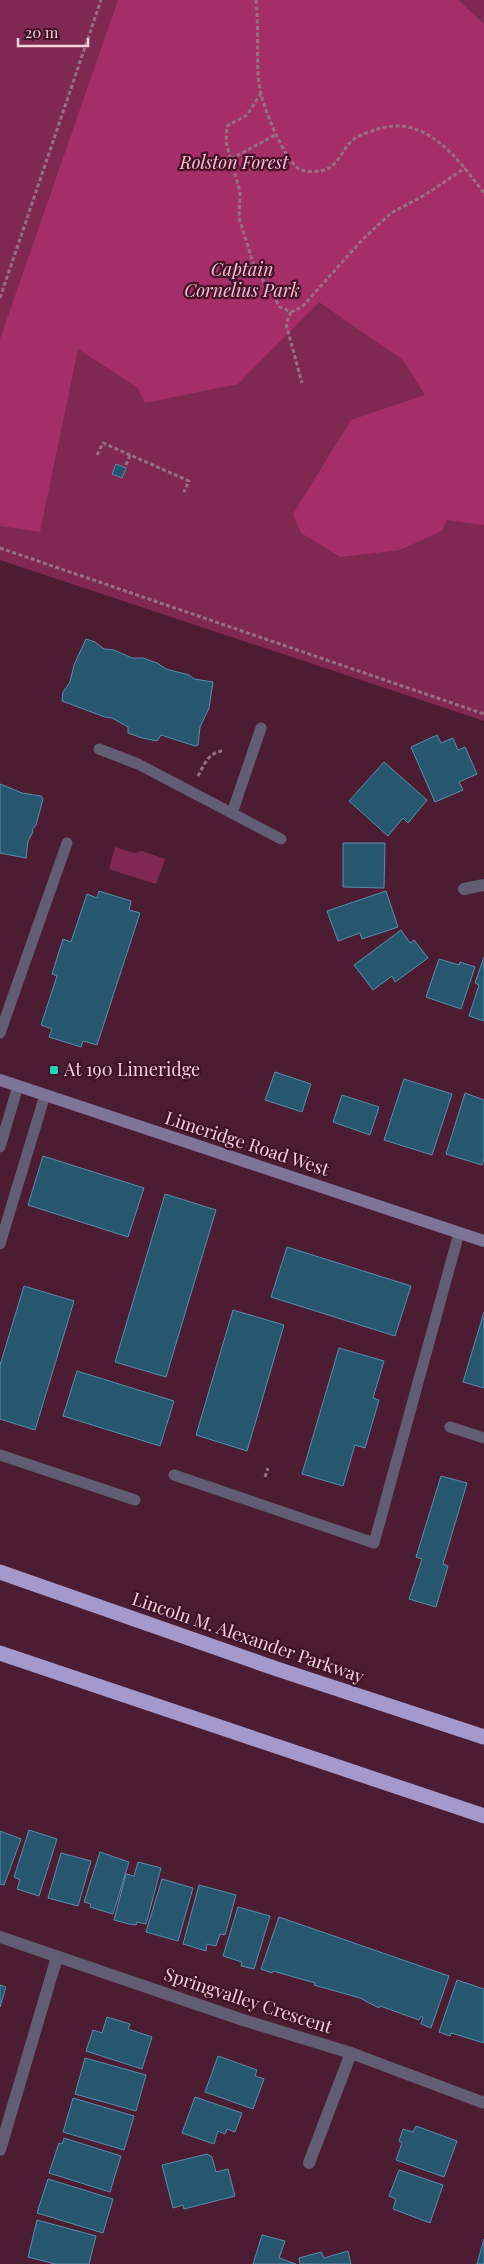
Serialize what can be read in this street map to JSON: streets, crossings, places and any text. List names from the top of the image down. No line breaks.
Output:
{"streets":{"highway":["Lincoln M. Alexander Parkway"],"street":["Limeridge Road West","Springvalley Crescent"]},"parks":["Rolston Forest","Captain Cornelius Park"],"places":{"transit":["At 190 Limeridge"]},"scale_bar":"20 m"}
